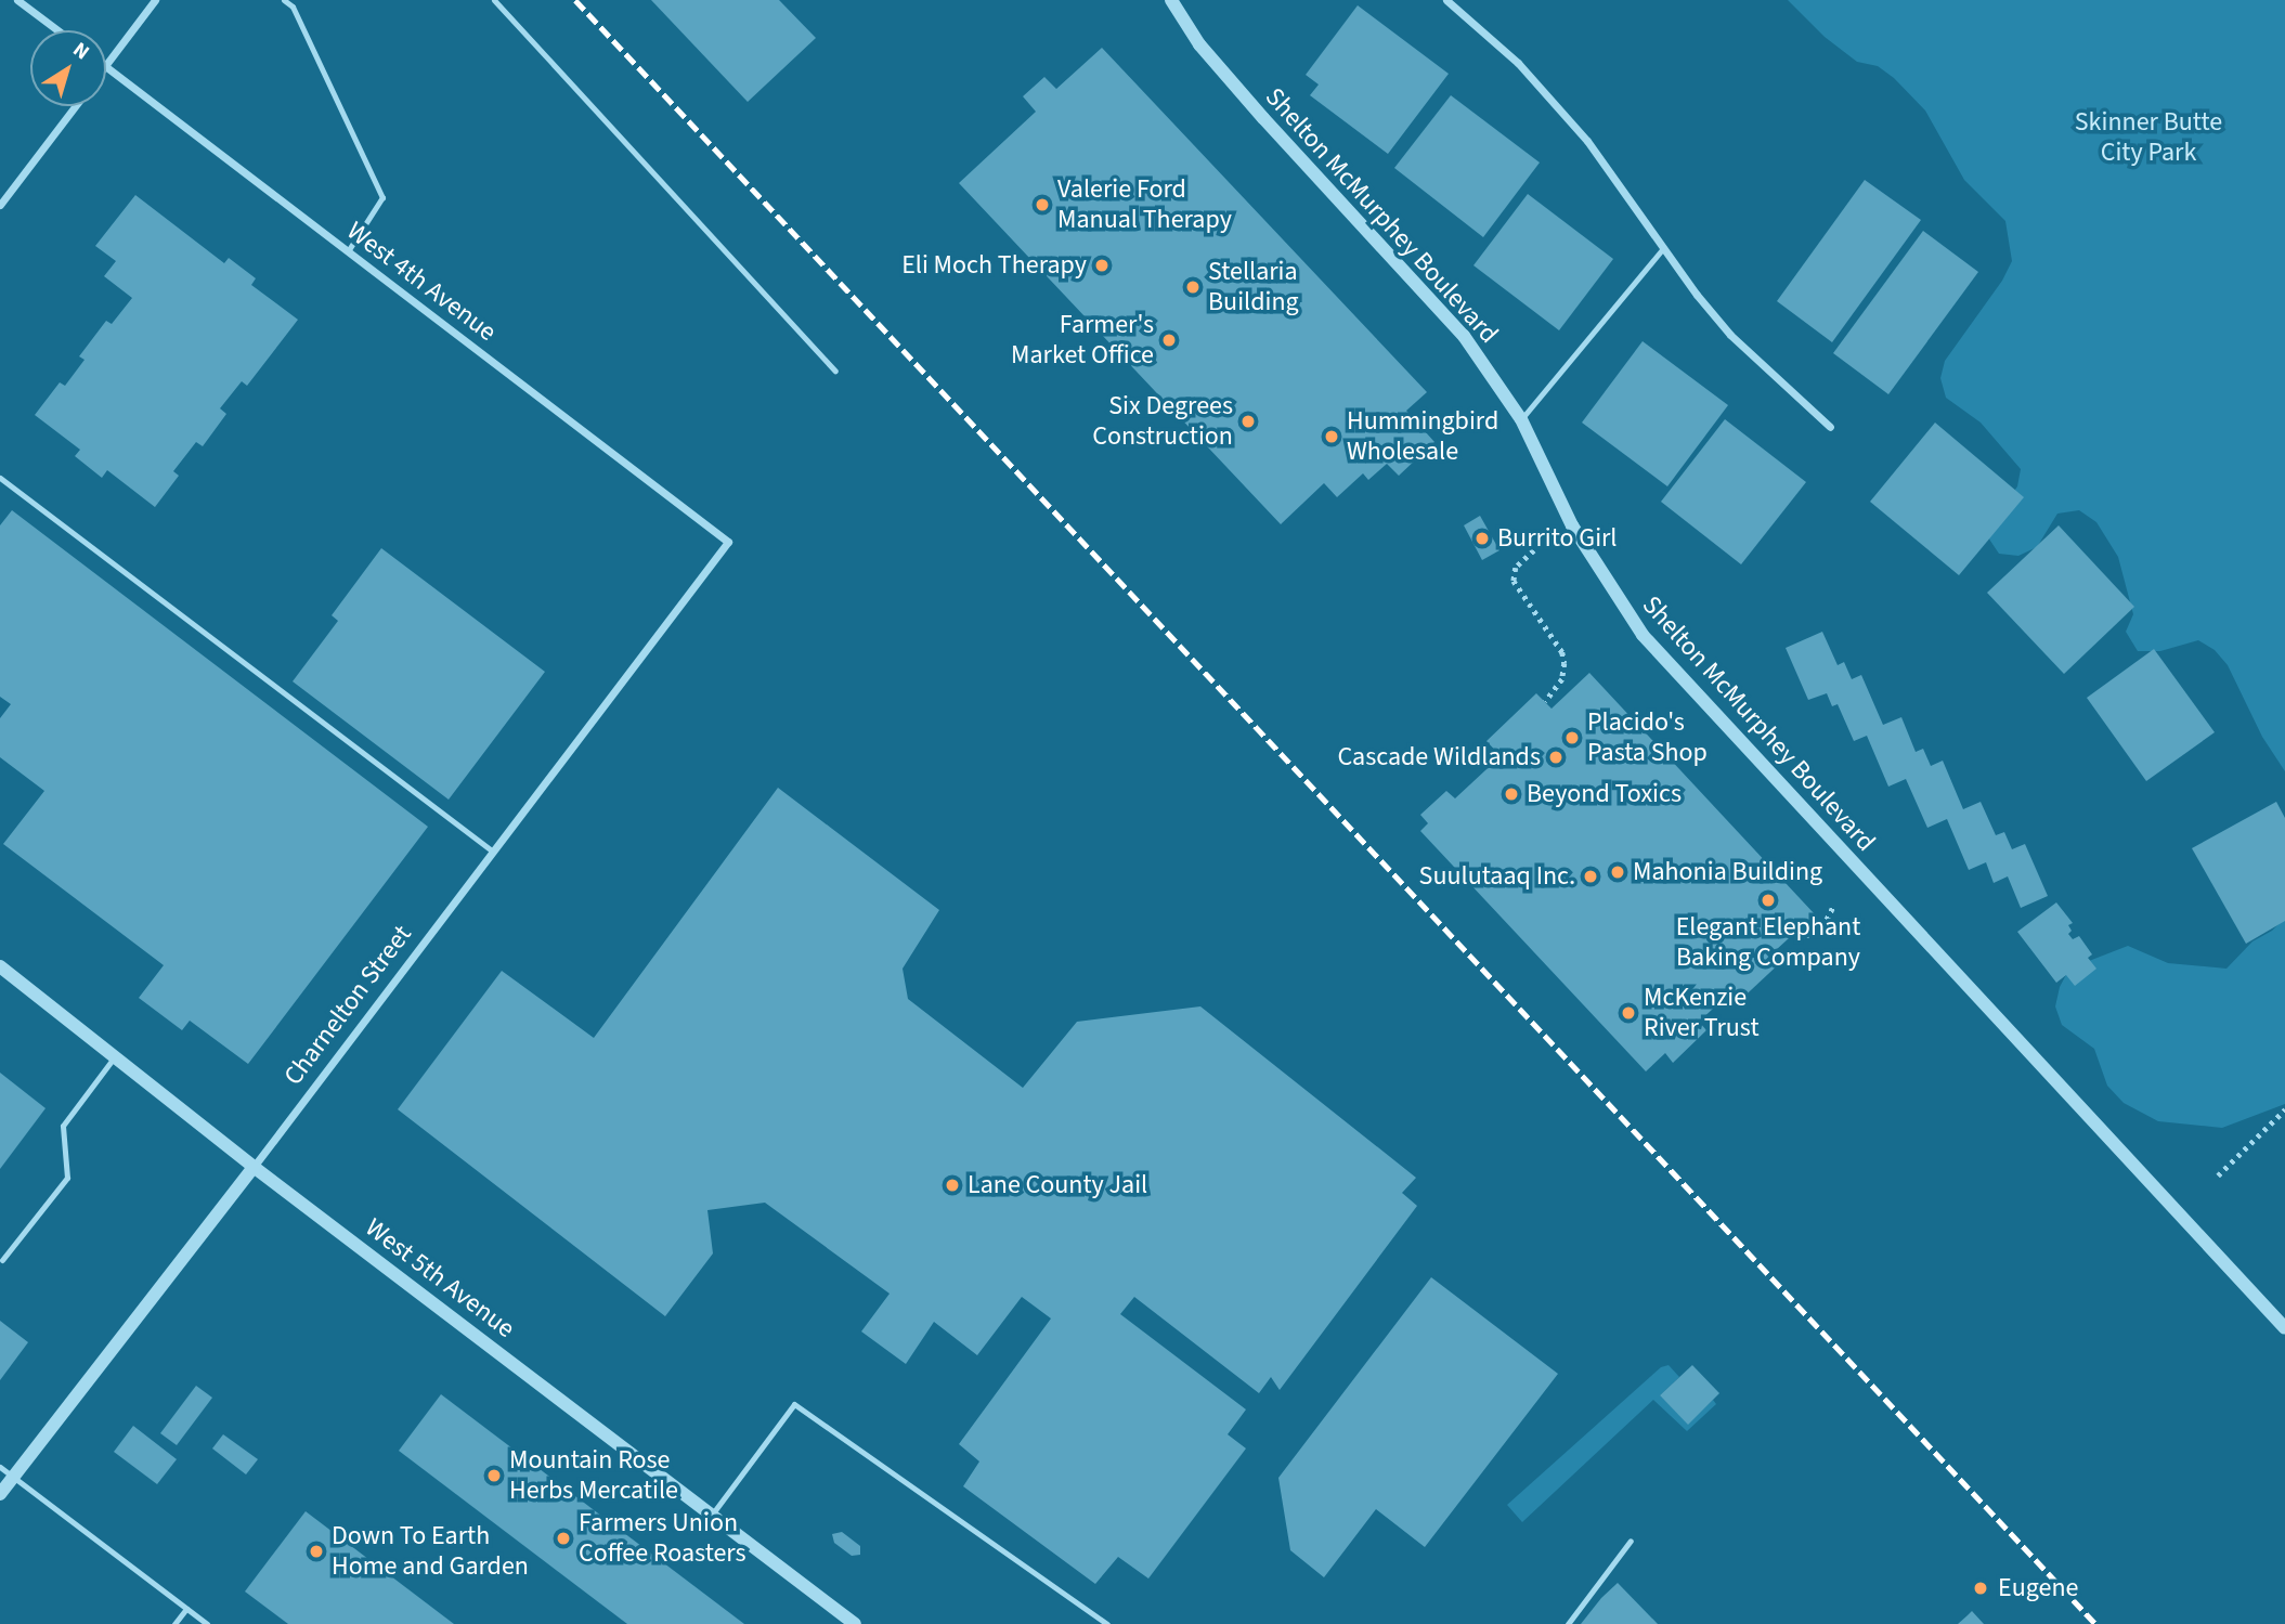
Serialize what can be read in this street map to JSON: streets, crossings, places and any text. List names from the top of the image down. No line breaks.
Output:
{"streets":{"street":["Shelton McMurphey Boulevard","West 4th Avenue","Charnelton Street","West 5th Avenue"]},"crossings":[["West 4th Avenue","Charnelton Street"],["Charnelton Street","West 5th Avenue"]],"parks":["Skinner Butte City Park"],"places":["Valerie Ford Manual Therapy","Eli Moch Therapy","Stellaria Building","Farmer's Market Office","Six Degrees Construction","Hummingbird Wholesale","Burrito Girl","Placido's Pasta Shop","Cascade Wildlands","Beyond Toxics","Mahonia Building","Suulutaaq Inc.","Elegant Elephant Baking Company","McKenzie River Trust","Lane County Jail","Mountain Rose Herbs Mercatile","Farmers Union Coffee Roasters","Down To Earth Home and Garden","Eugene"],"north":"top right"}
